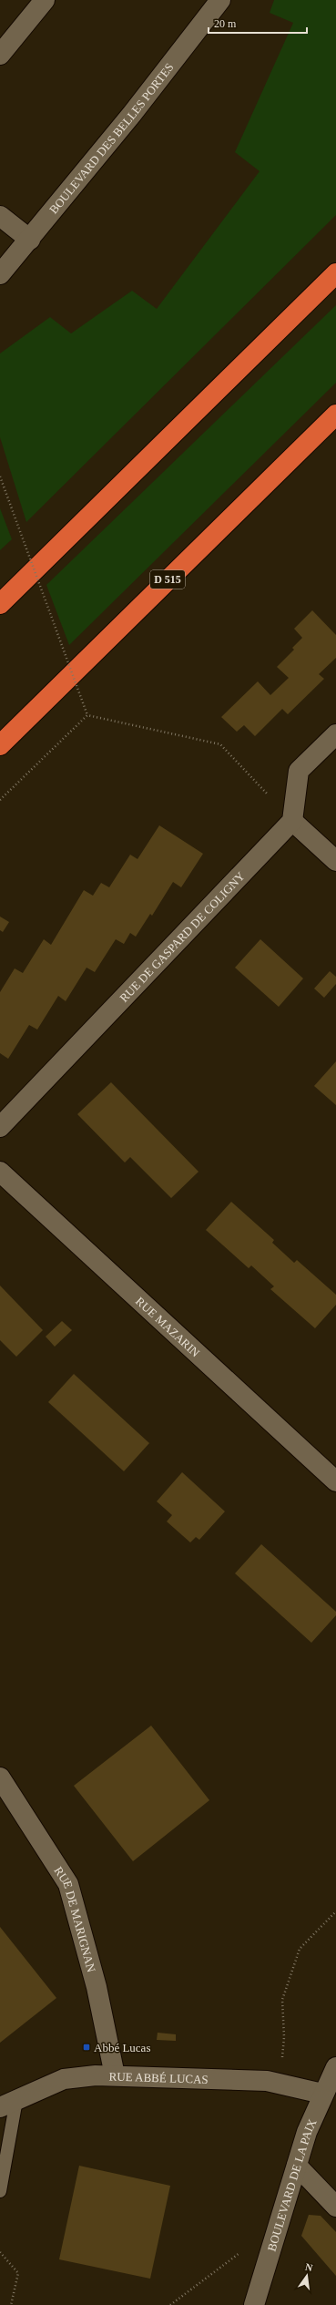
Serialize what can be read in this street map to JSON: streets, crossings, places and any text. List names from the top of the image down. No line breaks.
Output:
{"streets":{"highway":["D 515"],"street":["BOULEVARD DES BELLES PORTES","RUE DE GASPARD DE COLIGNY","RUE MAZARIN","RUE DE MARIGNAN","RUE ABBÉ LUCAS","BOULEVARD DE LA PAIX"]},"crossings":[["RUE DE MARIGNAN","RUE ABBÉ LUCAS"],["RUE ABBÉ LUCAS","BOULEVARD DE LA PAIX"]],"places":{"transit":["Abbé Lucas"]},"scale_bar":"20 m","north":"top"}
